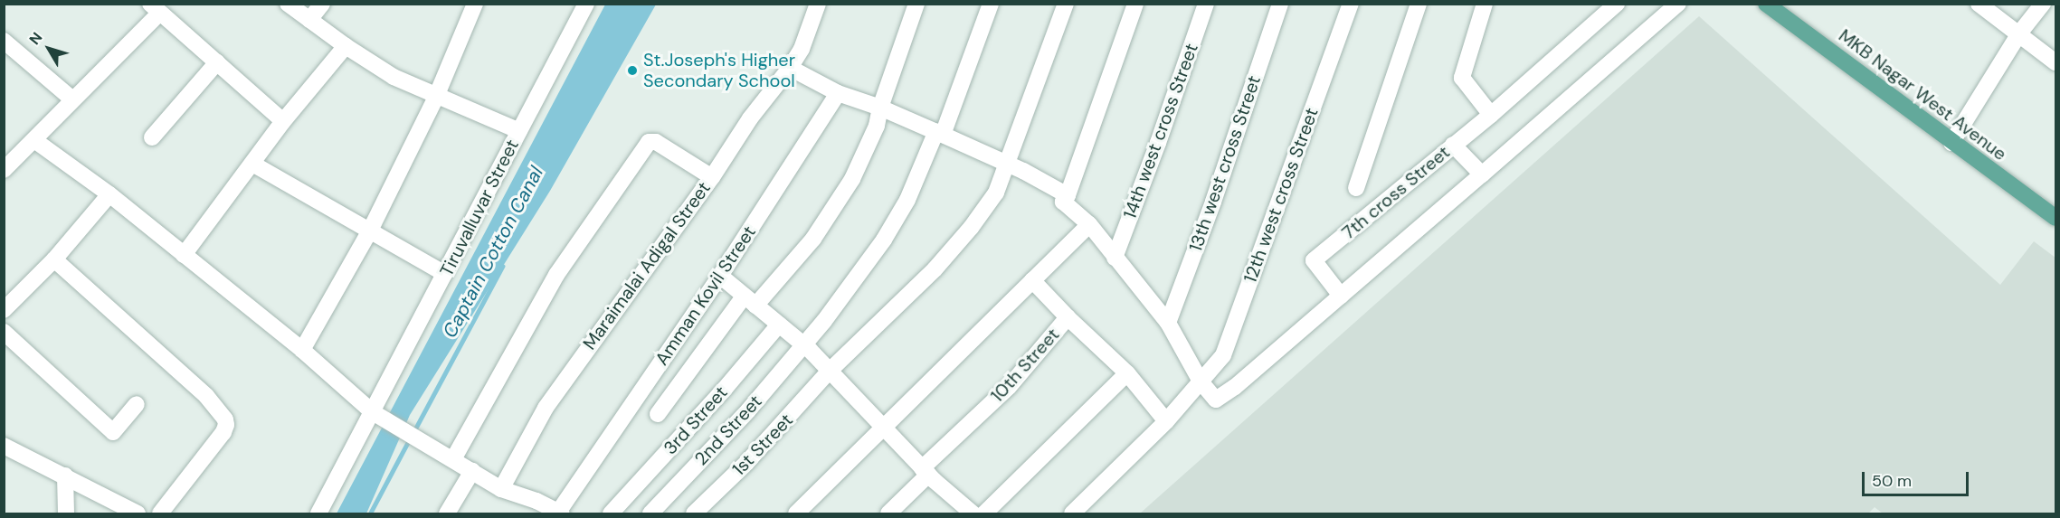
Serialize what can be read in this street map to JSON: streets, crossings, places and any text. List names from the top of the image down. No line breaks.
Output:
{"streets":{"main road":["MKB Nagar West Avenue"],"street":["14th west cross Street","13th west cross Street","7th cross Street","12th west cross Street","Tiruvalluvar Street","Maraimalai Adigal Street","Amman Kovil Street","10th Street","3rd Street","2nd Street","1st Street"]},"crossings":[["12th west cross Street","10th Street"]],"water":["Captain Cotton Canal"],"places":["St.Joseph's Higher Secondary School"],"scale_bar":"50 m","north":"top left"}
